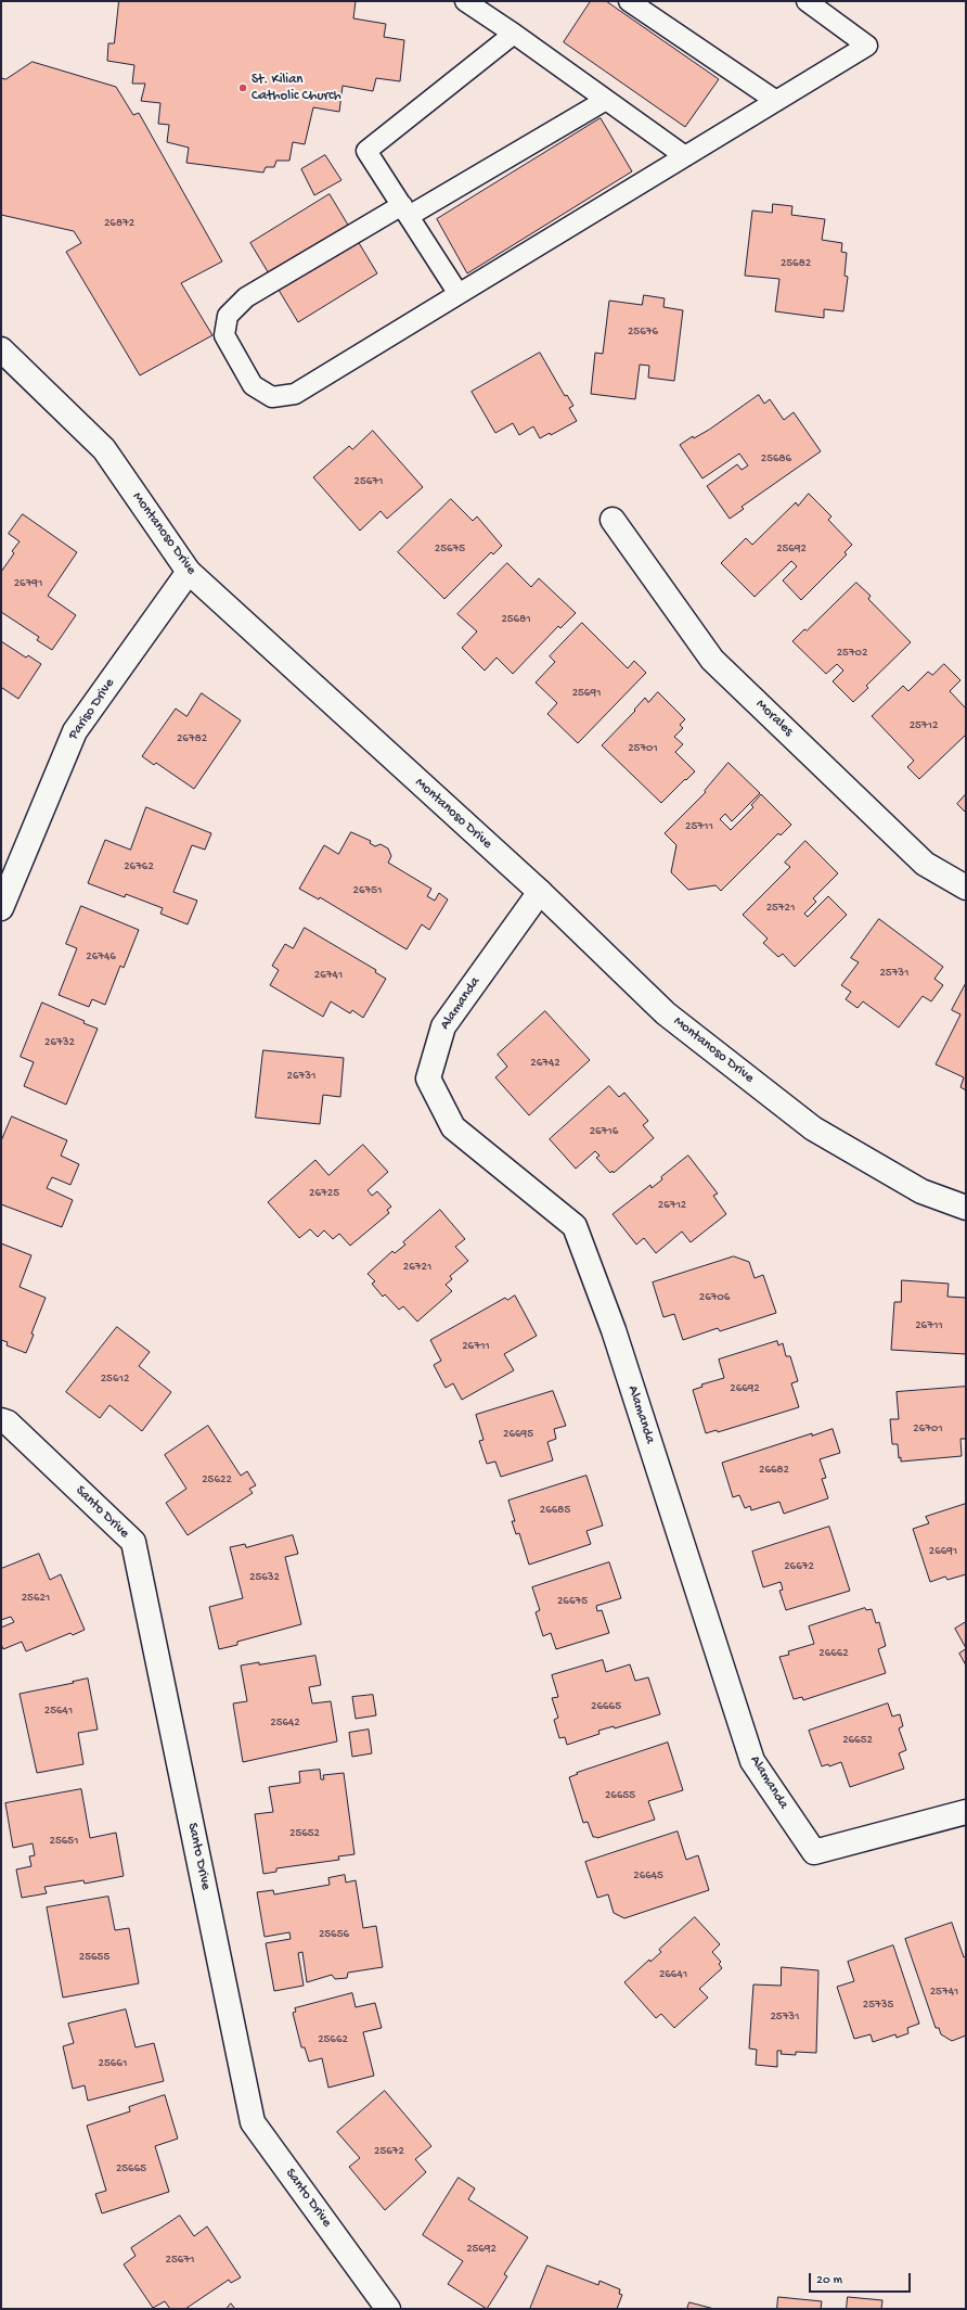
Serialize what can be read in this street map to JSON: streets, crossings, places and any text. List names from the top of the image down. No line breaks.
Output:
{"streets":{"street":["Montanoso Drive","Pariso Drive","Morales","Alamanda","Santo Drive"]},"crossings":[["Montanoso Drive","Pariso Drive"],["Montanoso Drive","Alamanda"]],"places":["St. Kilian Catholic Church"],"house_numbers":["26872","25682","25676","25686","25671","25675","25692","26791","25681","25702","25691","25712","26782","25701","25711","26762","26751","25721","26746","25731","26741","26732","26742","26731","26716","26725","26712","26721","26706","26711","26711","25612","26692","26701","26695","26682","25622","26685","26691","26672","25632","25621","26675","26662","26665","25641","25642","26652","26655","25652","25651","26645","25656","25655","26641","25741","25735","25731","25662","25661","25672","25665","25692","25671"],"scale_bar":"20 m"}
